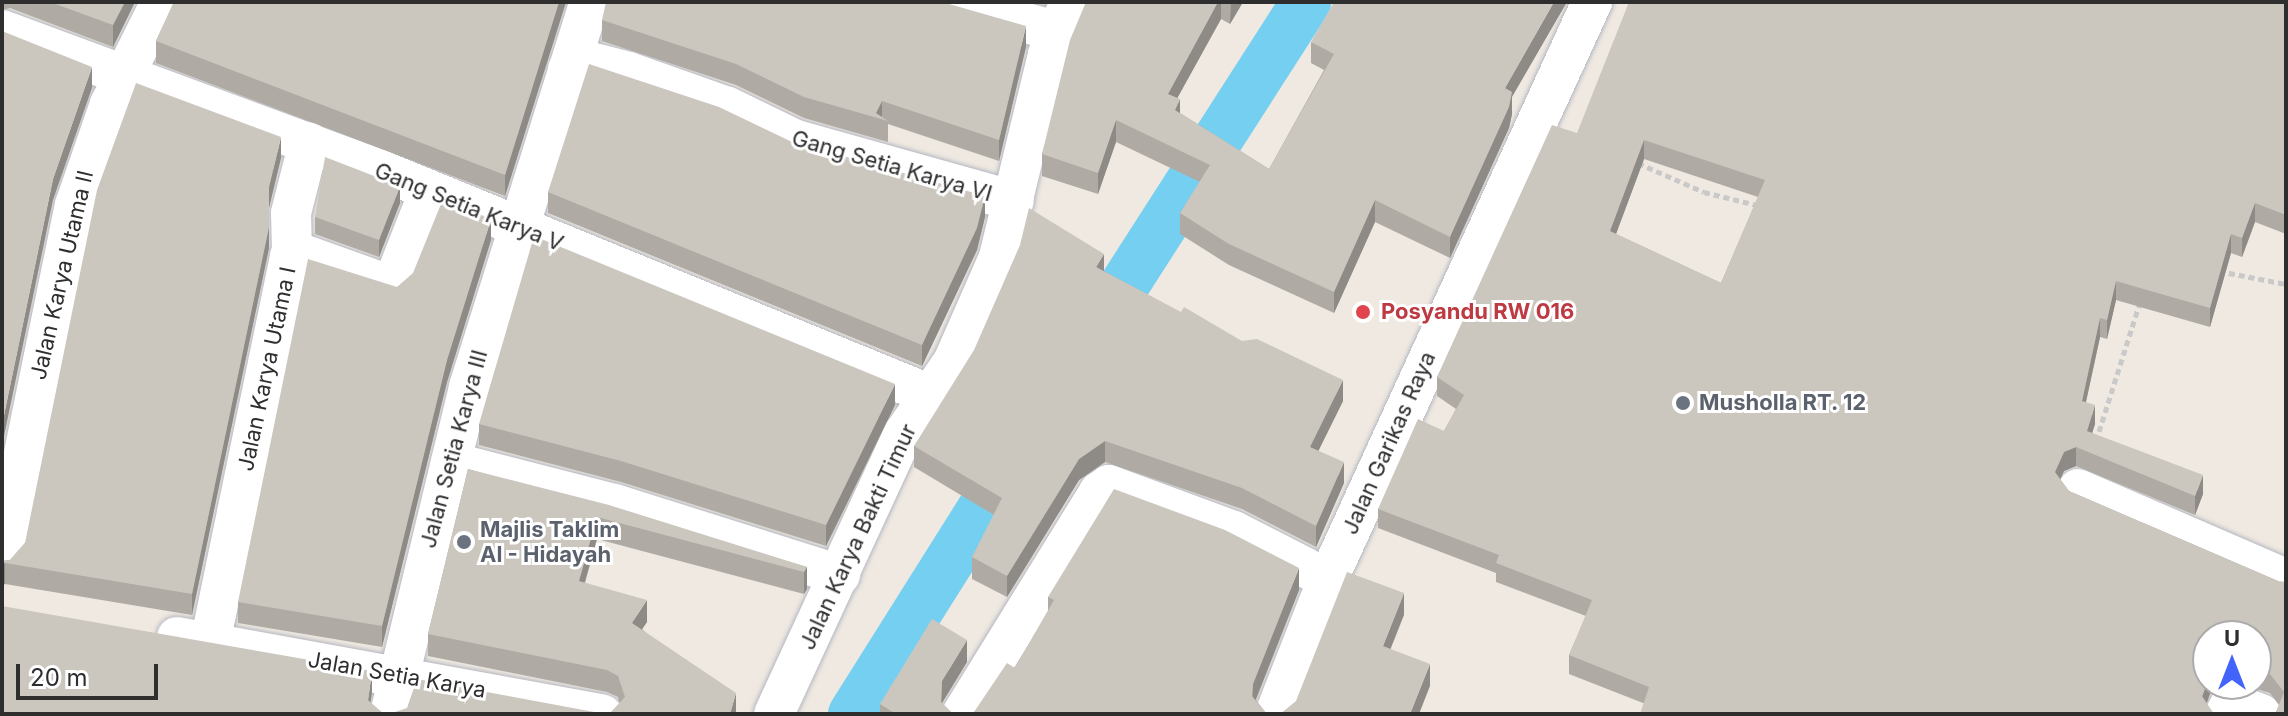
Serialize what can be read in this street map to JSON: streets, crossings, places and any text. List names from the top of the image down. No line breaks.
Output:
{"streets":{"street":["Gang Setia Karya VI","Gang Setia Karya V","Jalan Karya Utama II","Jalan Karya Utama I","Jalan Garikas Raya","Jalan Setia Karya III","Jalan Karya Bakti Timur","Jalan Setia Karya"]},"crossings":[["Gang Setia Karya VI","Jalan Karya Bakti Timur"],["Gang Setia Karya V","Jalan Karya Utama II"],["Gang Setia Karya V","Jalan Karya Utama I"],["Gang Setia Karya V","Jalan Setia Karya III"],["Gang Setia Karya V","Jalan Karya Bakti Timur"],["Jalan Karya Utama I","Jalan Setia Karya"],["Jalan Setia Karya III","Jalan Setia Karya"]],"places":["Posyandu RW 016","Musholla RT. 12","Majlis Taklim Al - Hidayah"],"scale_bar":"20 m","north":"top"}
